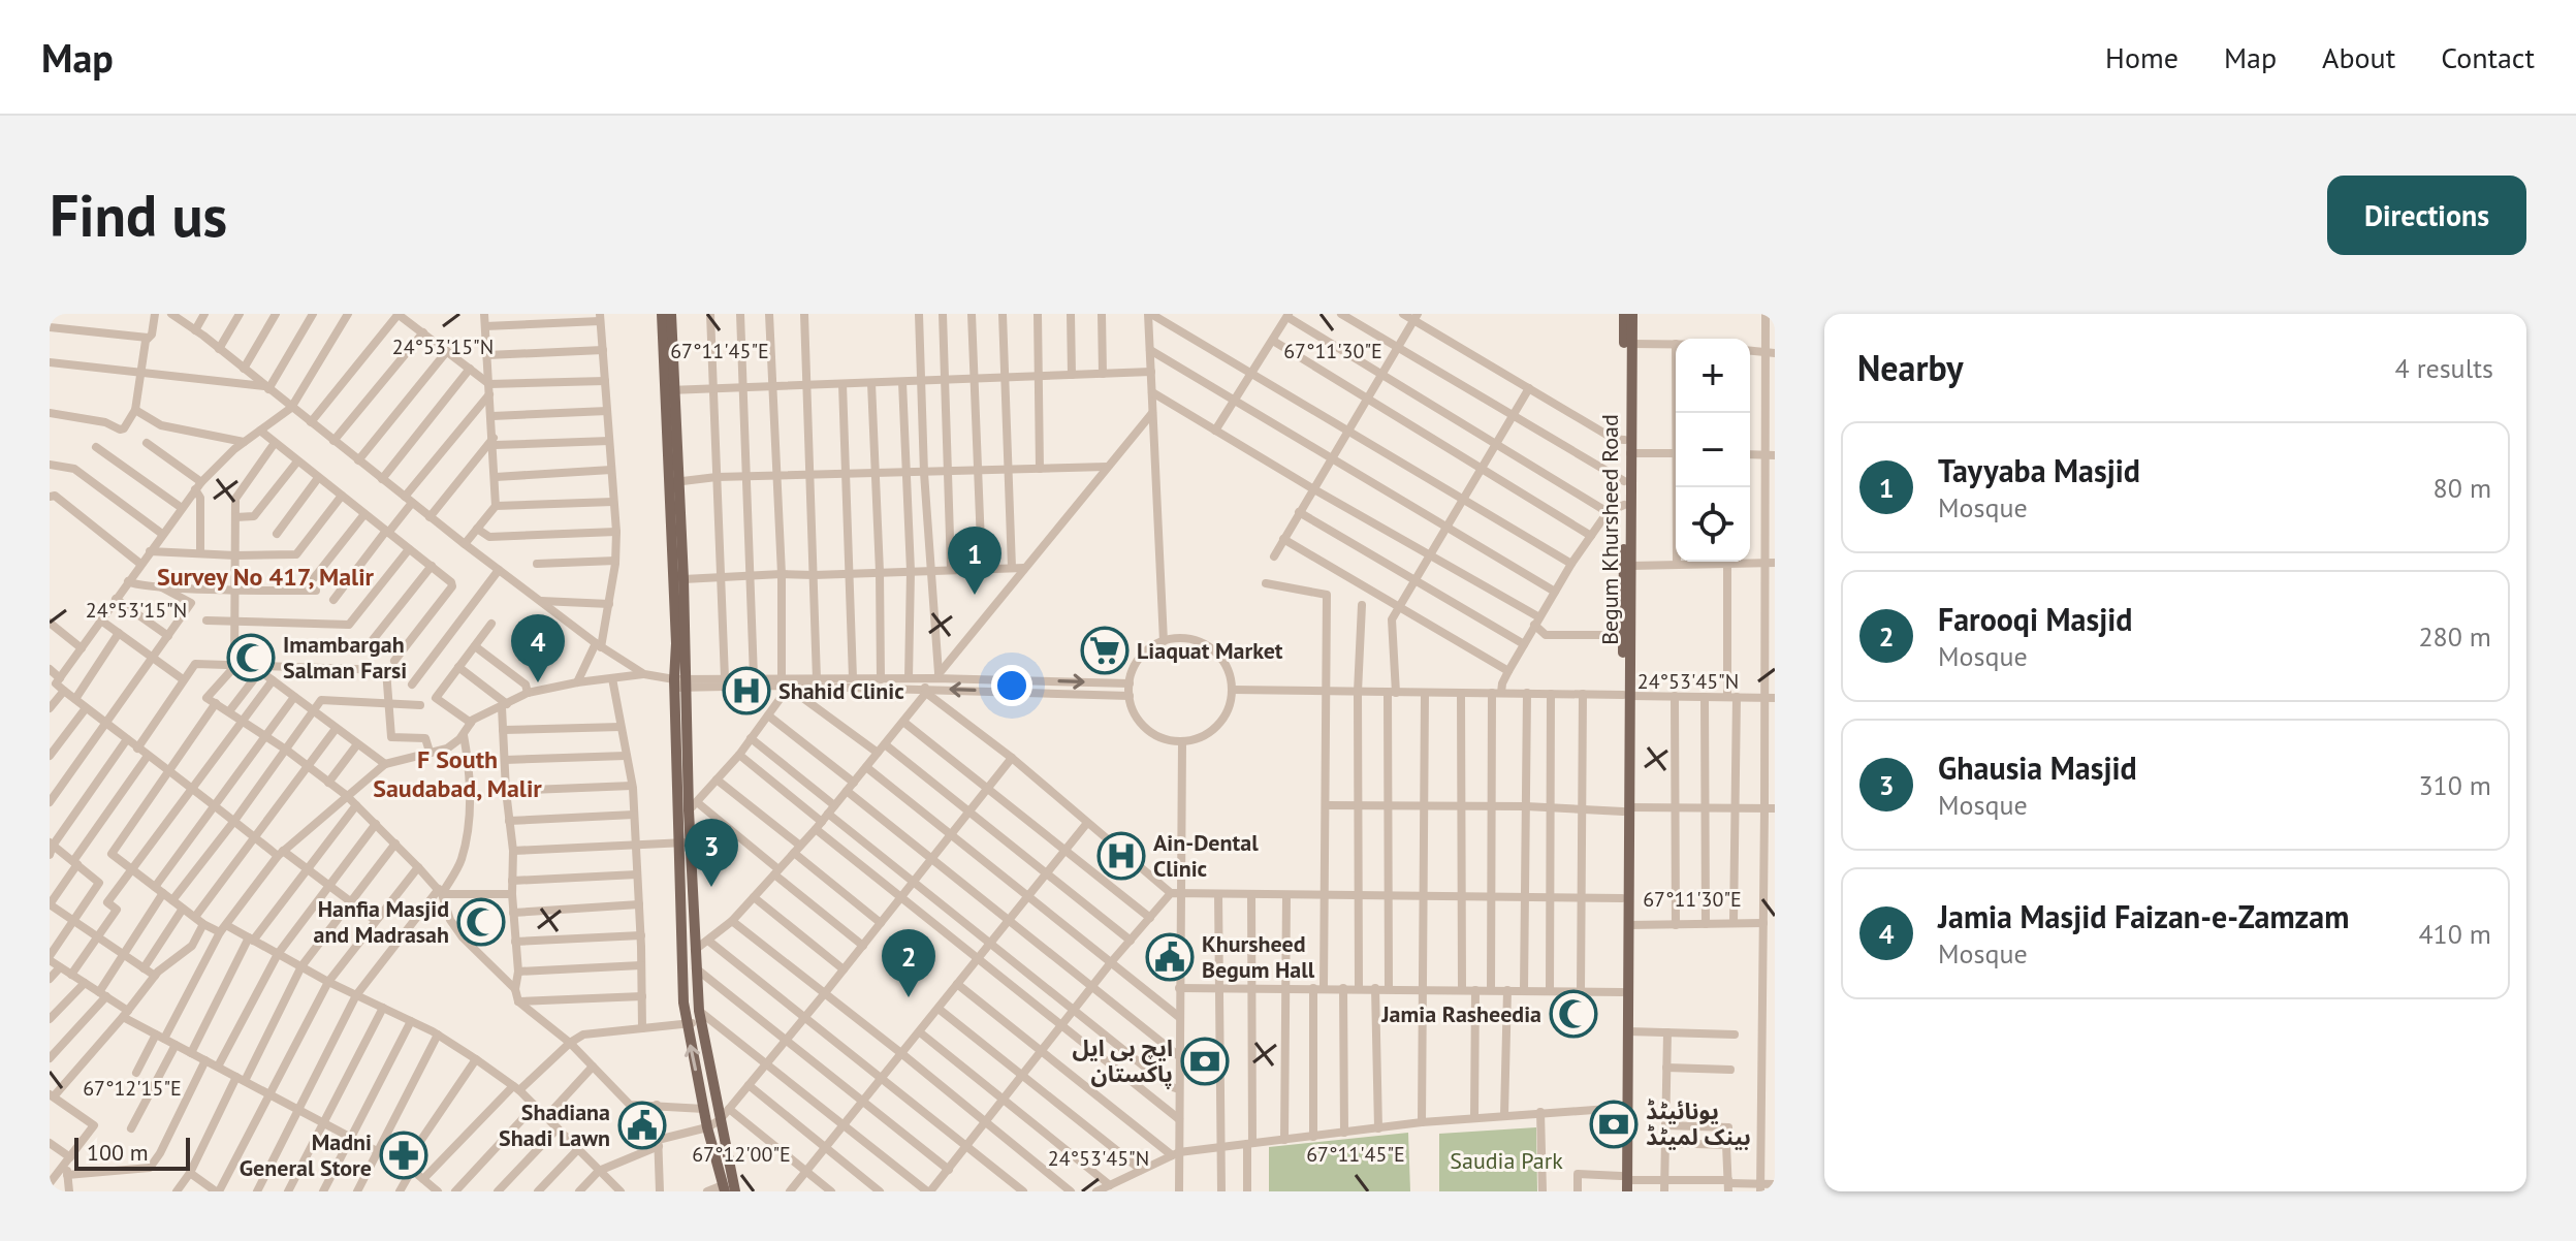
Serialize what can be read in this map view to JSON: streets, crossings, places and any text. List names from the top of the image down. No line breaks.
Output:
{"streets":{"main road":["Begum Khursheed Road"]},"districts":["Survey No 417, Malir","F South Saudabad, Malir"],"parks":["Saudia Park"],"places":{"supermarket":["Liaquat Market"],"mosque":["Imambargah Salman Farsi","Hanfia Masjid and Madrasah","Jamia Rasheedia"],"hospital":["Shahid Clinic","Ain-Dental Clinic"],"public building":["Khursheed Begum Hall","Shadiana Shadi Lawn"],"bank":["ایچ بی ایل پاکستان","یونائیٹڈ بینک لمیٹڈ"],"pharmacy":["Madni General Store"]},"scale_bar":"100 m","page":{"header":"Map","nav":["Home","Map","About","Contact"],"buttons":"Directions","title":"Find us","heading":["Nearby","4 results"],"map_buttons":["+","−"],"list":[{"mark":"1","name":"Tayyaba Masjid","note":"Mosque","value":"80 m"},{"mark":"2","name":"Farooqi Masjid","note":"Mosque","value":"280 m"},{"mark":"3","name":"Ghausia Masjid","note":"Mosque","value":"310 m"},{"mark":"4","name":"Jamia Masjid Faizan-e-Zamzam","note":"Mosque","value":"410 m"}],"pins":["1","4","3","2"],"scale":"100 m"},"coordinates":["24°53'15\"N","67°11'45\"E","67°11'30\"E","24°53'45\"N","67°12'15\"E","67°12'00\"E"]}
